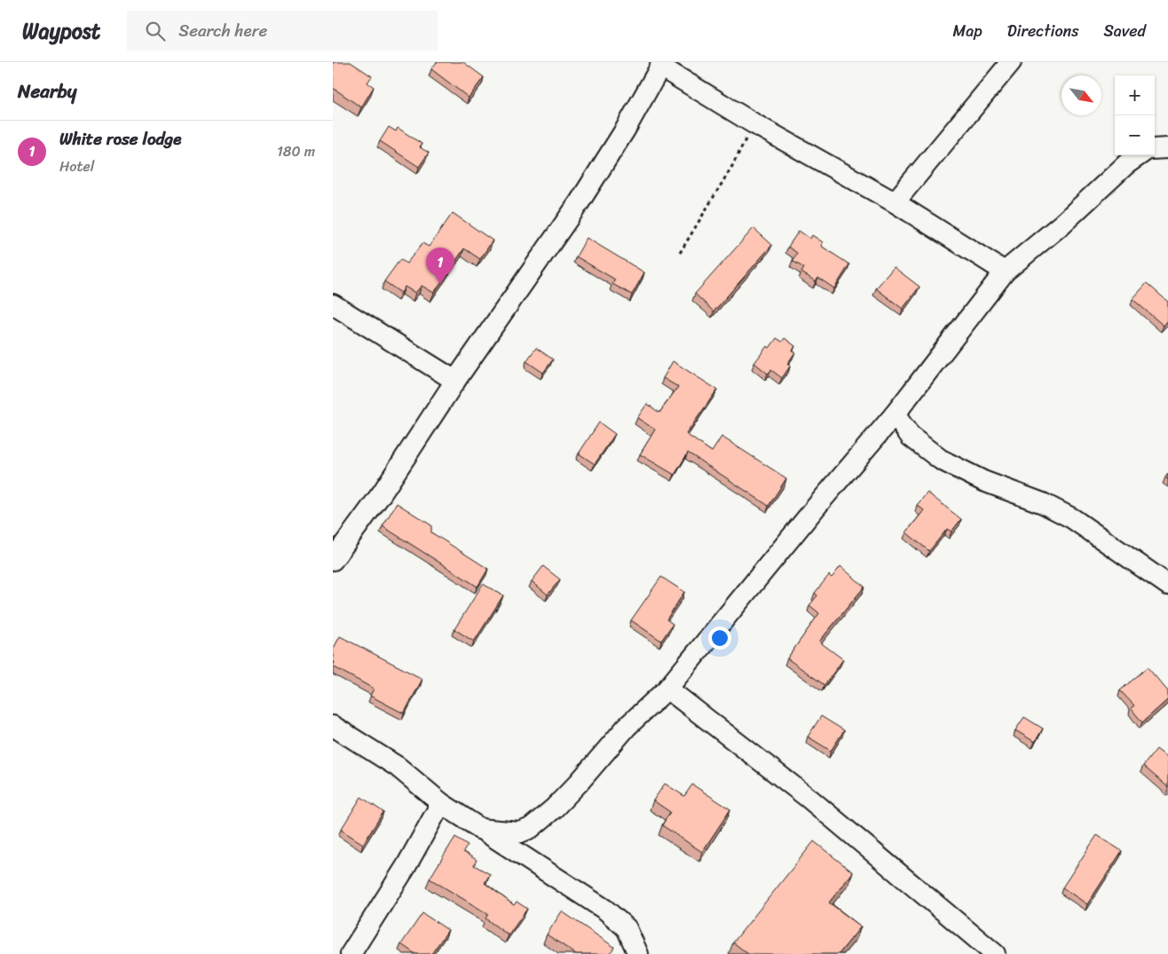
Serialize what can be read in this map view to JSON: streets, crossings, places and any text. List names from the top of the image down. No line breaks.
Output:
{"north":"bottom right","page":{"header":"Waypost","search":"Search here","nav":["Map","Directions","Saved"],"heading":"Nearby","map_buttons":["+","−"],"list":[{"mark":"1","name":"White rose lodge","note":"Hotel","value":"180 m"}],"pins":"1"}}
